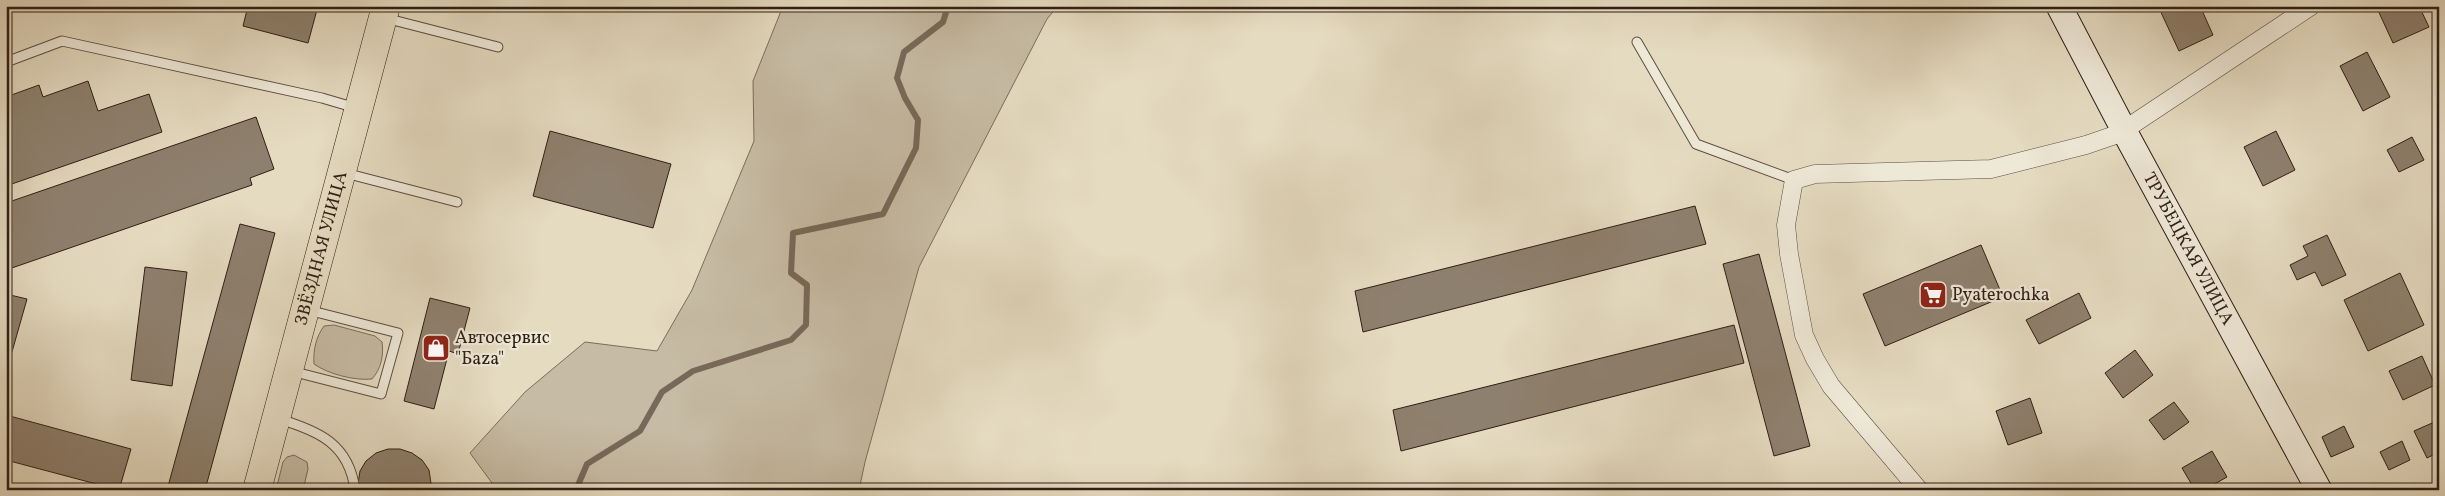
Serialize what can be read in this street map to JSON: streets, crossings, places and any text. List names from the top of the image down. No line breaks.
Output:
{"streets":{"main road":["ЗВЁЗДНАЯ УЛИЦА","ТРУБЕЦКАЯ УЛИЦА"]},"places":{"supermarket":["Pyaterochka"],"shop":["Автосервис \"Баzа\""]}}
